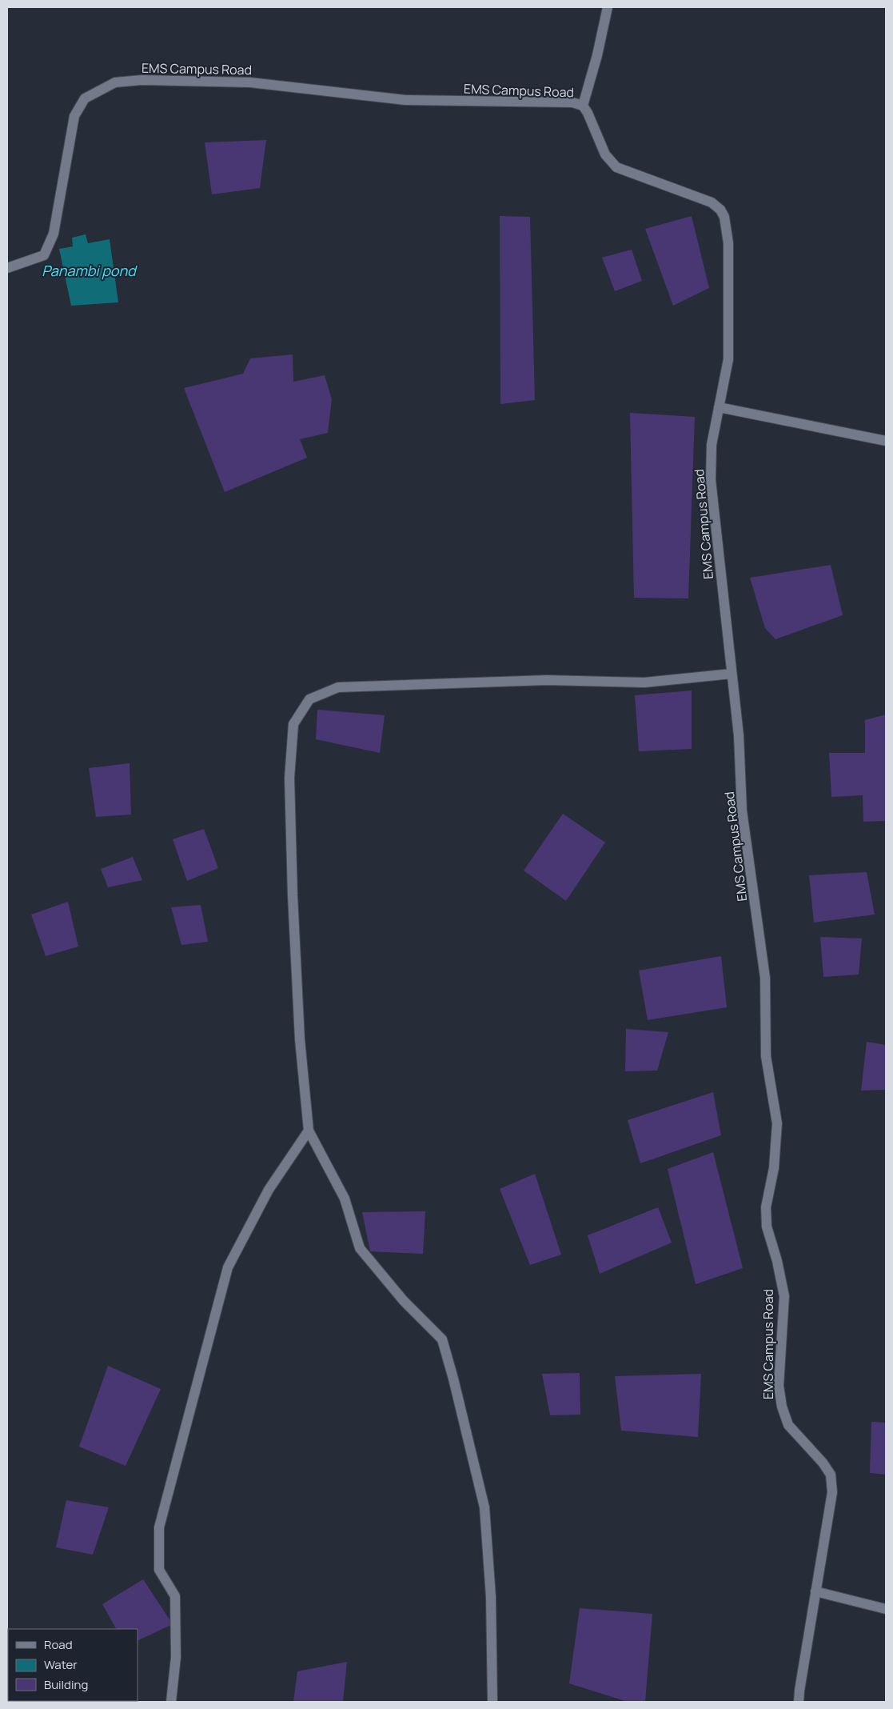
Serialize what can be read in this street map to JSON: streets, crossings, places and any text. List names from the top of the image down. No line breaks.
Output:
{"streets":{"street":["EMS Campus Road"]},"water":["Panambi pond"],"legend":["Road","Water","Building"]}
